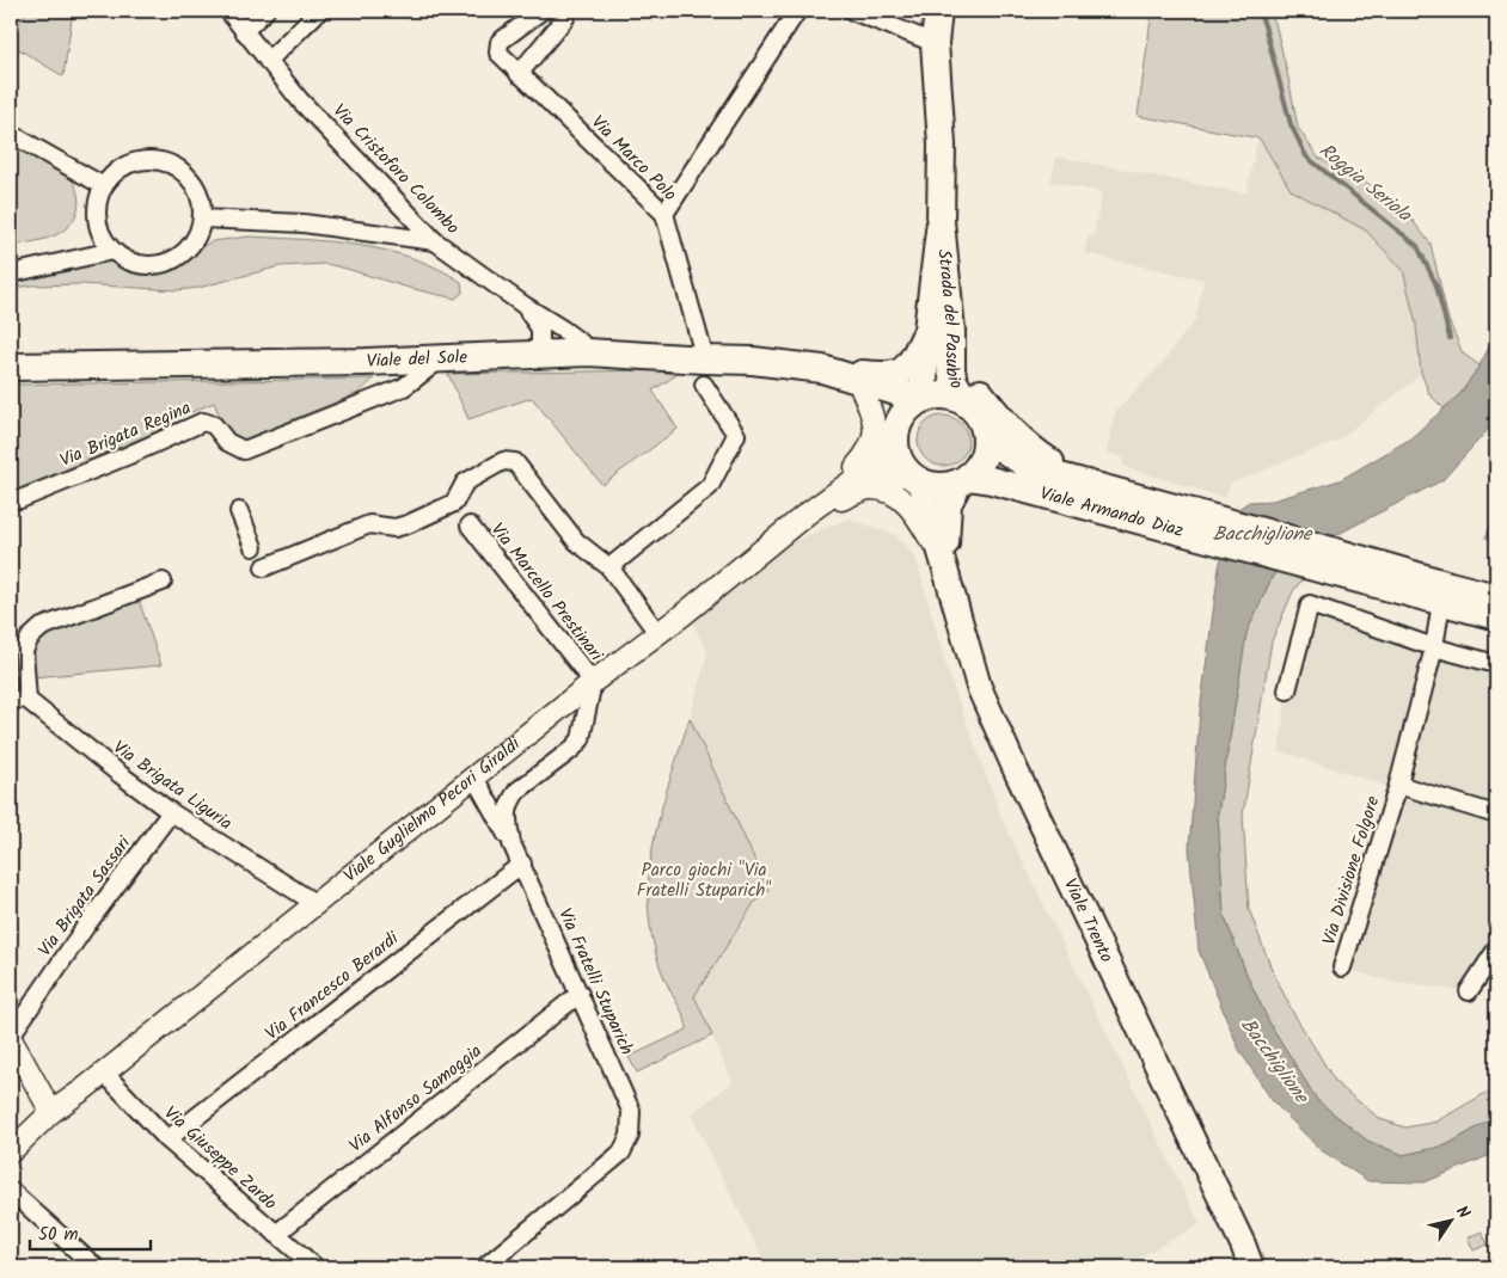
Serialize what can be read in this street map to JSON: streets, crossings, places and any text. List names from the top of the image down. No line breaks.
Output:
{"streets":{"main road":["Strada del Pasubio","Viale del Sole","Viale Armando Diaz","Viale Trento"],"street":["Via Marco Polo","Via Cristoforo Colombo","Via Brigata Regina","Via Marcello Prestinari","Via Brigata Liguria","Viale Guglielmo Pecori Giraldi","Via Divisione Folgore","Via Brigata Sassari","Via Fratelli Stuparich","Via Francesco Berardi","Via Alfonso Samoggia","Via Giuseppe Zardo"]},"crossings":[["Via Marco Polo","Viale del Sole"],["Via Cristoforo Colombo","Viale del Sole"],["Strada del Pasubio","Viale del Sole"],["Strada del Pasubio","Viale Armando Diaz"],["Strada del Pasubio","Viale Guglielmo Pecori Giraldi"],["Strada del Pasubio","Viale Trento"],["Viale del Sole","Via Brigata Regina"],["Viale del Sole","Viale Armando Diaz"],["Viale del Sole","Viale Guglielmo Pecori Giraldi"],["Viale del Sole","Viale Trento"],["Viale Armando Diaz","Viale Guglielmo Pecori Giraldi"],["Viale Armando Diaz","Via Divisione Folgore"],["Viale Armando Diaz","Viale Trento"],["Via Marcello Prestinari","Viale Guglielmo Pecori Giraldi"],["Via Marcello Prestinari","Via Fratelli Stuparich"],["Via Brigata Liguria","Viale Guglielmo Pecori Giraldi"],["Via Brigata Liguria","Via Brigata Sassari"],["Viale Guglielmo Pecori Giraldi","Viale Trento"],["Viale Guglielmo Pecori Giraldi","Via Fratelli Stuparich"],["Viale Guglielmo Pecori Giraldi","Via Giuseppe Zardo"],["Via Fratelli Stuparich","Via Francesco Berardi"],["Via Fratelli Stuparich","Via Alfonso Samoggia"],["Via Francesco Berardi","Via Giuseppe Zardo"],["Via Alfonso Samoggia","Via Giuseppe Zardo"]],"water":["Roggia Seriola","Bacchiglione"],"parks":["Parco giochi \"Via Fratelli Stuparich\""],"scale_bar":"50 m","north":"top right"}
